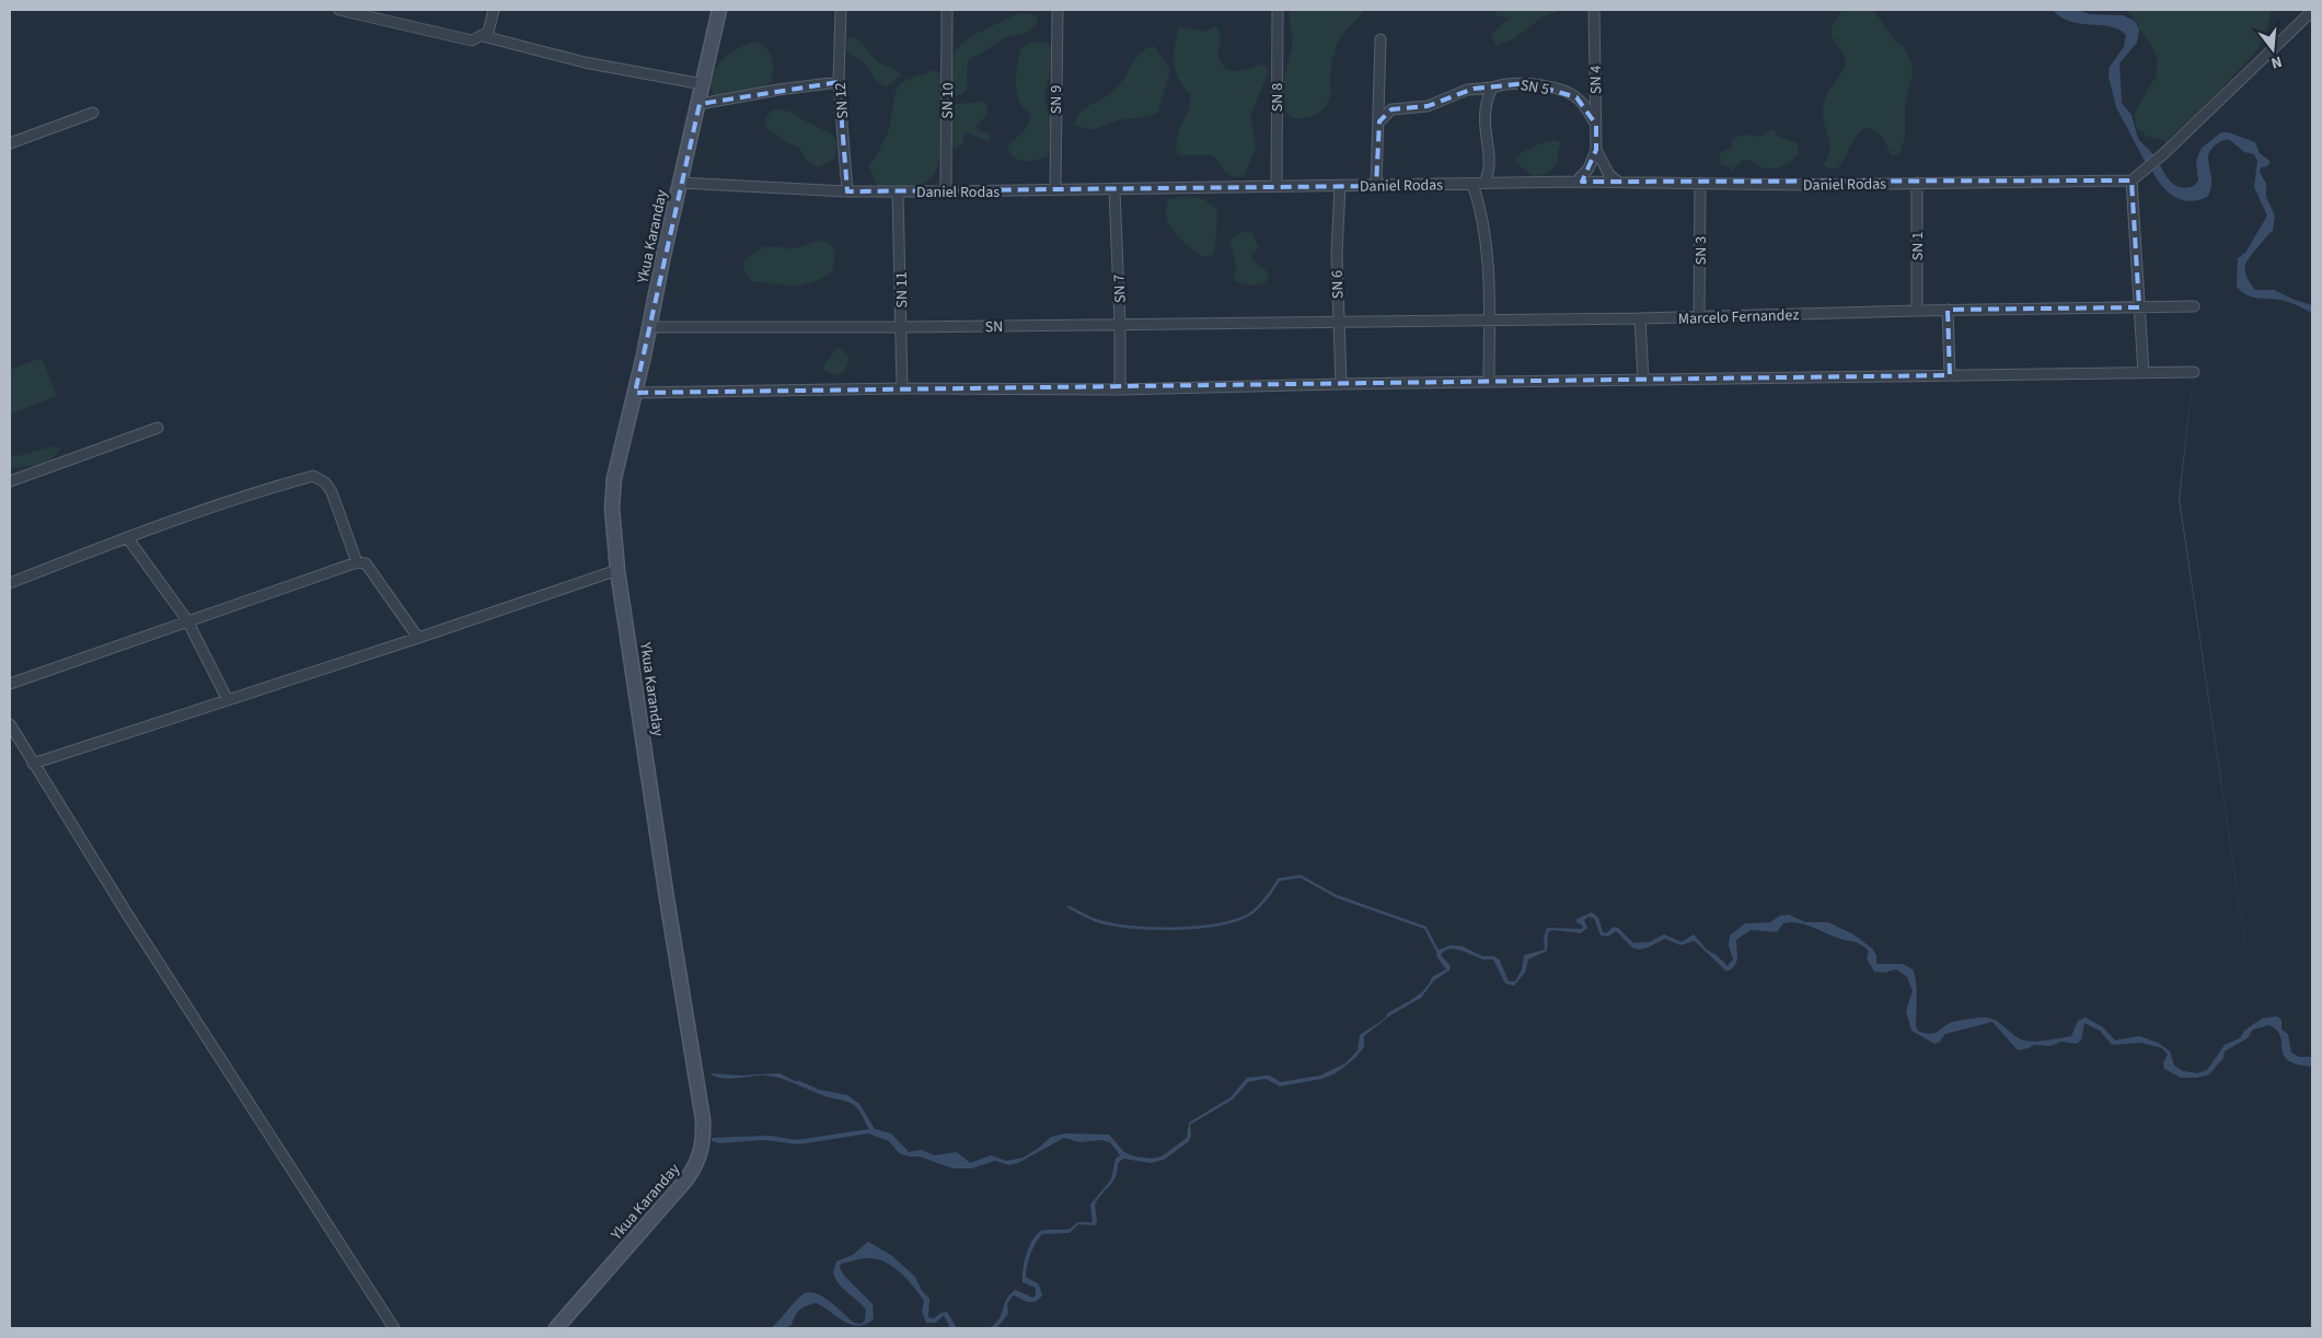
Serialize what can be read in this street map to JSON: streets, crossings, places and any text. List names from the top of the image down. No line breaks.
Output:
{"streets":{"street":["SN 4","SN 5","SN 8","SN 9","SN 12","SN 10","Daniel Rodas","Ykua Karanday","SN 1","SN 3","SN 6","SN 7","SN 11","Marcelo Fernandez","SN"]},"crossings":[["SN 4","SN 5"],["SN 4","Daniel Rodas"],["SN 5","Daniel Rodas"],["SN 8","Daniel Rodas"],["SN 9","Daniel Rodas"],["SN 12","Daniel Rodas"],["SN 10","Daniel Rodas"],["Daniel Rodas","Ykua Karanday"],["Daniel Rodas","SN 1"],["Daniel Rodas","SN 3"],["Daniel Rodas","SN 6"],["Daniel Rodas","SN 7"],["Daniel Rodas","SN 11"],["Ykua Karanday","SN"],["SN 1","Marcelo Fernandez"],["SN 3","Marcelo Fernandez"],["SN 6","Marcelo Fernandez"],["SN 6","SN"],["SN 7","SN"],["SN 11","SN"],["Marcelo Fernandez","SN"]],"north":"bottom"}
